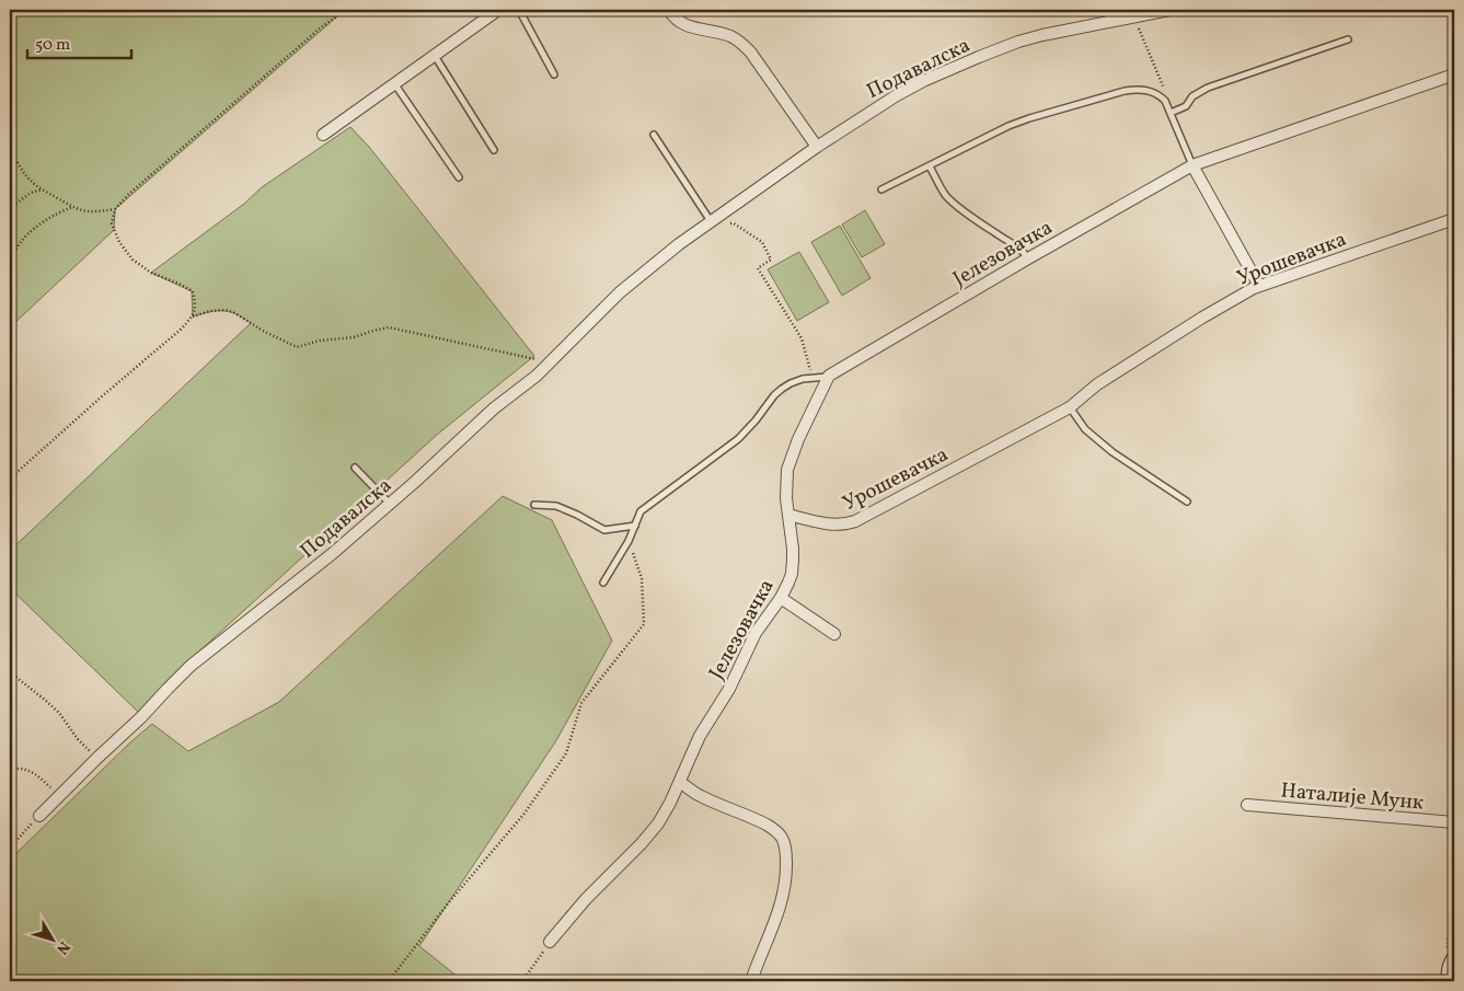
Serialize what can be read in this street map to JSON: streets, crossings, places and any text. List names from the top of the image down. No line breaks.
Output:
{"streets":{"street":["Подавалска","Јелезовачка","Урошевачка","Наталије Мунк"]},"crossings":[["Јелезовачка","Урошевачка"]],"scale_bar":"50 m","north":"bottom right"}
